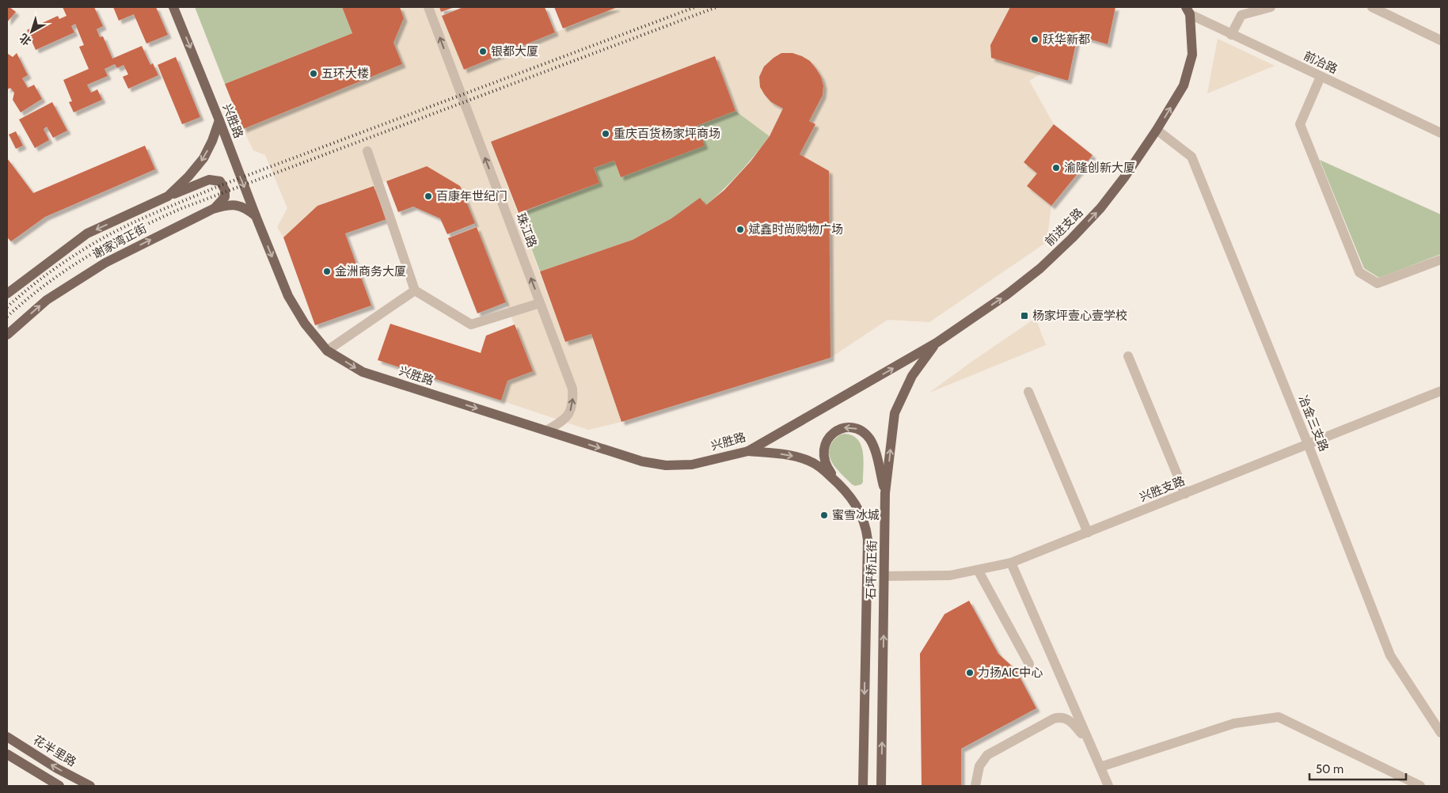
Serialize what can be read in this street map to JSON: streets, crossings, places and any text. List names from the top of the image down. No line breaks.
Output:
{"streets":{"main road":["兴胜路","前进支路","谢家湾正街","石坪桥正街","花半里路"],"street":["前冶路","珠江路","冶金三支路","兴胜支路"]},"crossings":[["前冶路","前进支路"],["兴胜路","前进支路"],["兴胜路","珠江路"],["兴胜路","谢家湾正街"],["兴胜路","石坪桥正街"],["前进支路","冶金三支路"],["前进支路","石坪桥正街"],["冶金三支路","兴胜支路"],["兴胜支路","石坪桥正街"]],"one_way":["兴胜路","前进支路","珠江路"],"places":{"other":["跃华新都","银都大厦","五环大楼","重庆百货杨家坪商场","渝隆创新大厦","百康年世纪门","斌鑫时尚购物广场","金洲商务大厦","蜜雪冰城","力扬AIC中心"],"transit":["杨家坪壹心壹学校"]},"scale_bar":"50 m","north":"bottom left"}
